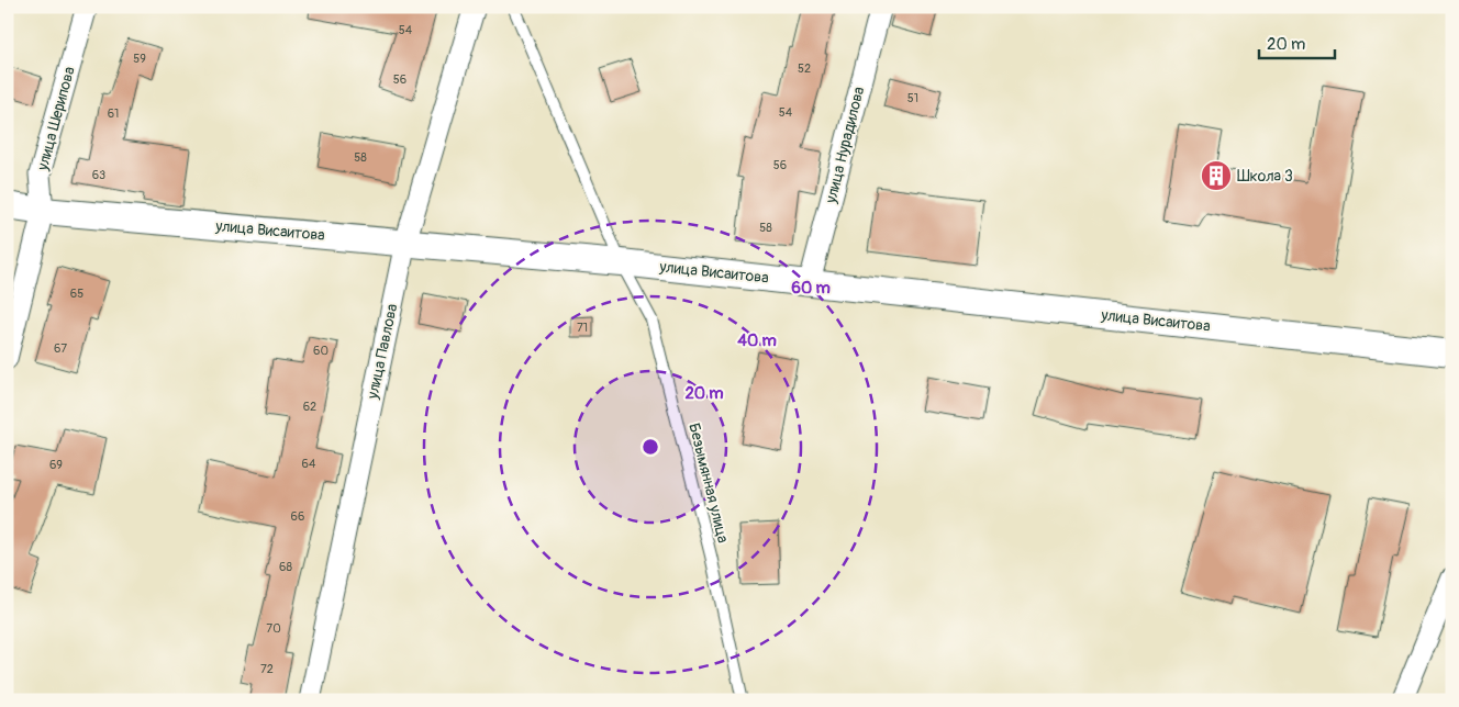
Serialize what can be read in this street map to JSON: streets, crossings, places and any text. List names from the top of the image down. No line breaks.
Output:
{"streets":{"street":["улица Шерипова","улица Нурадилова","улица Висаитова","улица Павлова"],"lane":["Безымянная улица"]},"crossings":[["улица Шерипова","улица Висаитова"],["улица Нурадилова","улица Висаитова"],["улица Висаитова","улица Павлова"],["улица Висаитова","Безымянная улица"]],"places":{"building":["Школа 3"]},"house_numbers":["54","59","52","56","51","54","61","58","56","63","58","65","71","67","60","62","64","69","66","68","70","72"],"scale_bar":"20 m","rings":["60 m","40 m","20 m"]}
